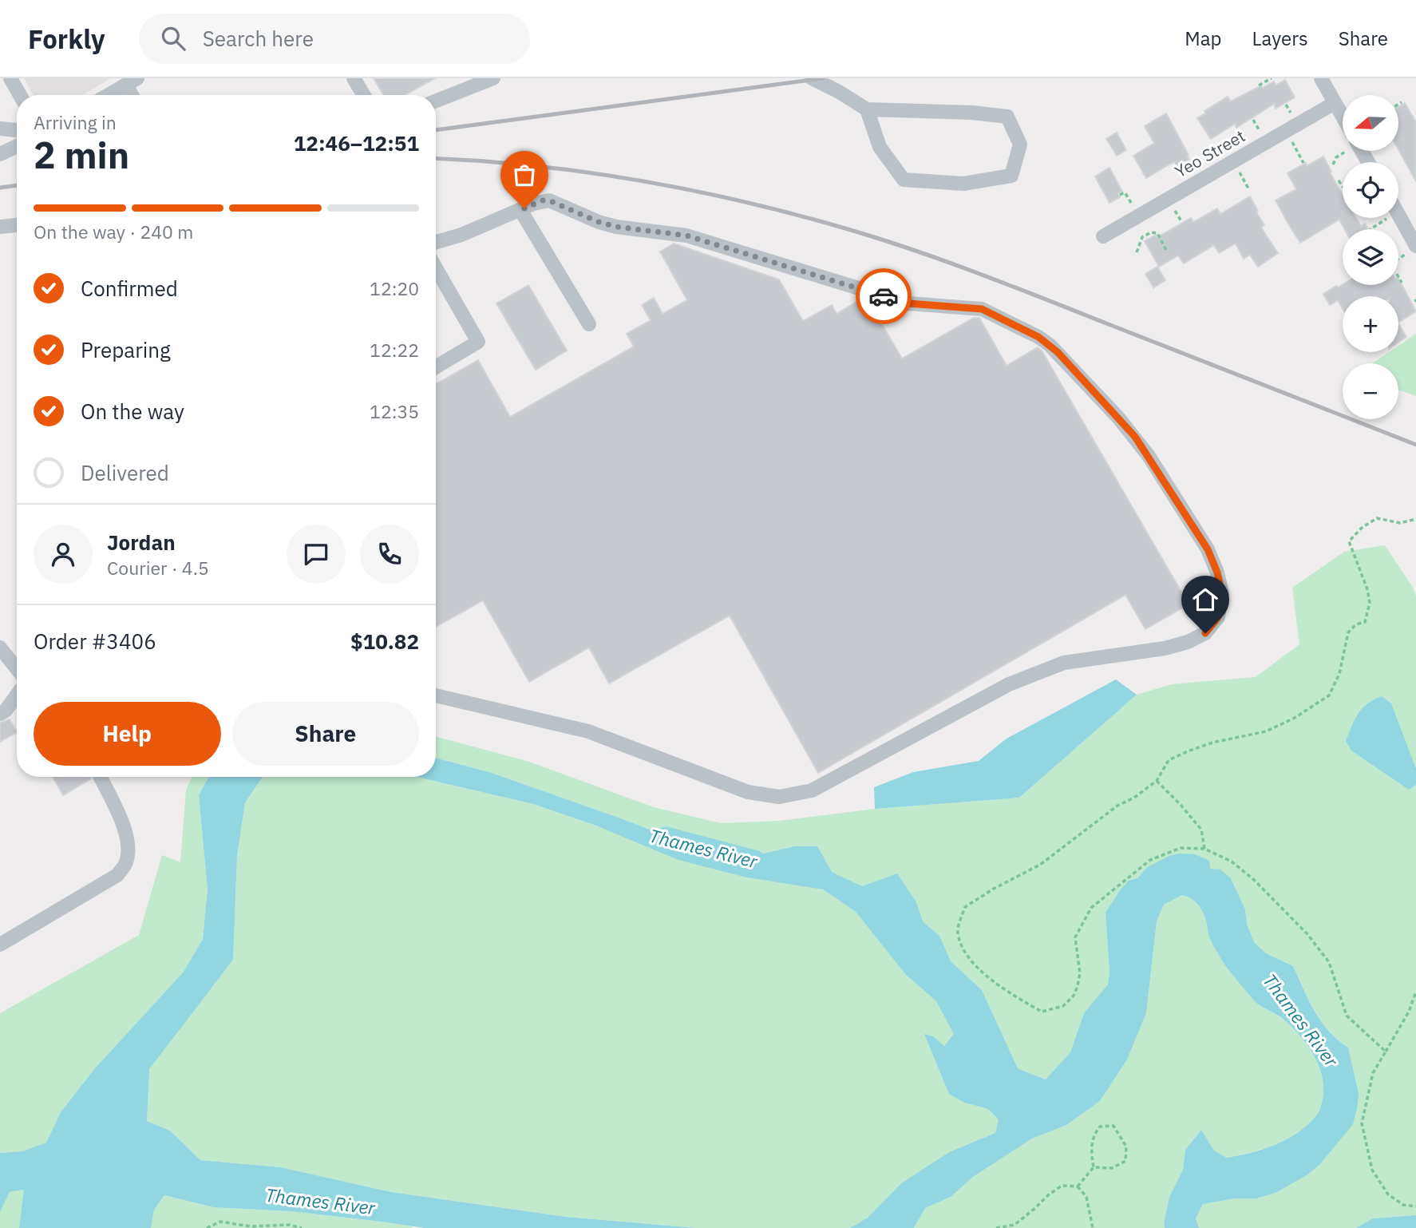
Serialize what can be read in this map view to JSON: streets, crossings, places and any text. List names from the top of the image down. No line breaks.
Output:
{"streets":{"street":["Yeo Street"]},"water":["Thames River"],"north":"left","page":{"header":"Forkly","search":"Search here","nav":["Map","Layers","Share"],"map_buttons":["+","−"],"heading":["2 min","Arriving in","12:46–12:51"],"panel":["Jordan","Courier · 4.5","Order #3406","$10.82"],"bar":"On the way · 240 m","list":[["Confirmed","12:20"],["Preparing","12:22"],["On the way","12:35"],"Delivered"],"buttons":["Help","Share"]}}
